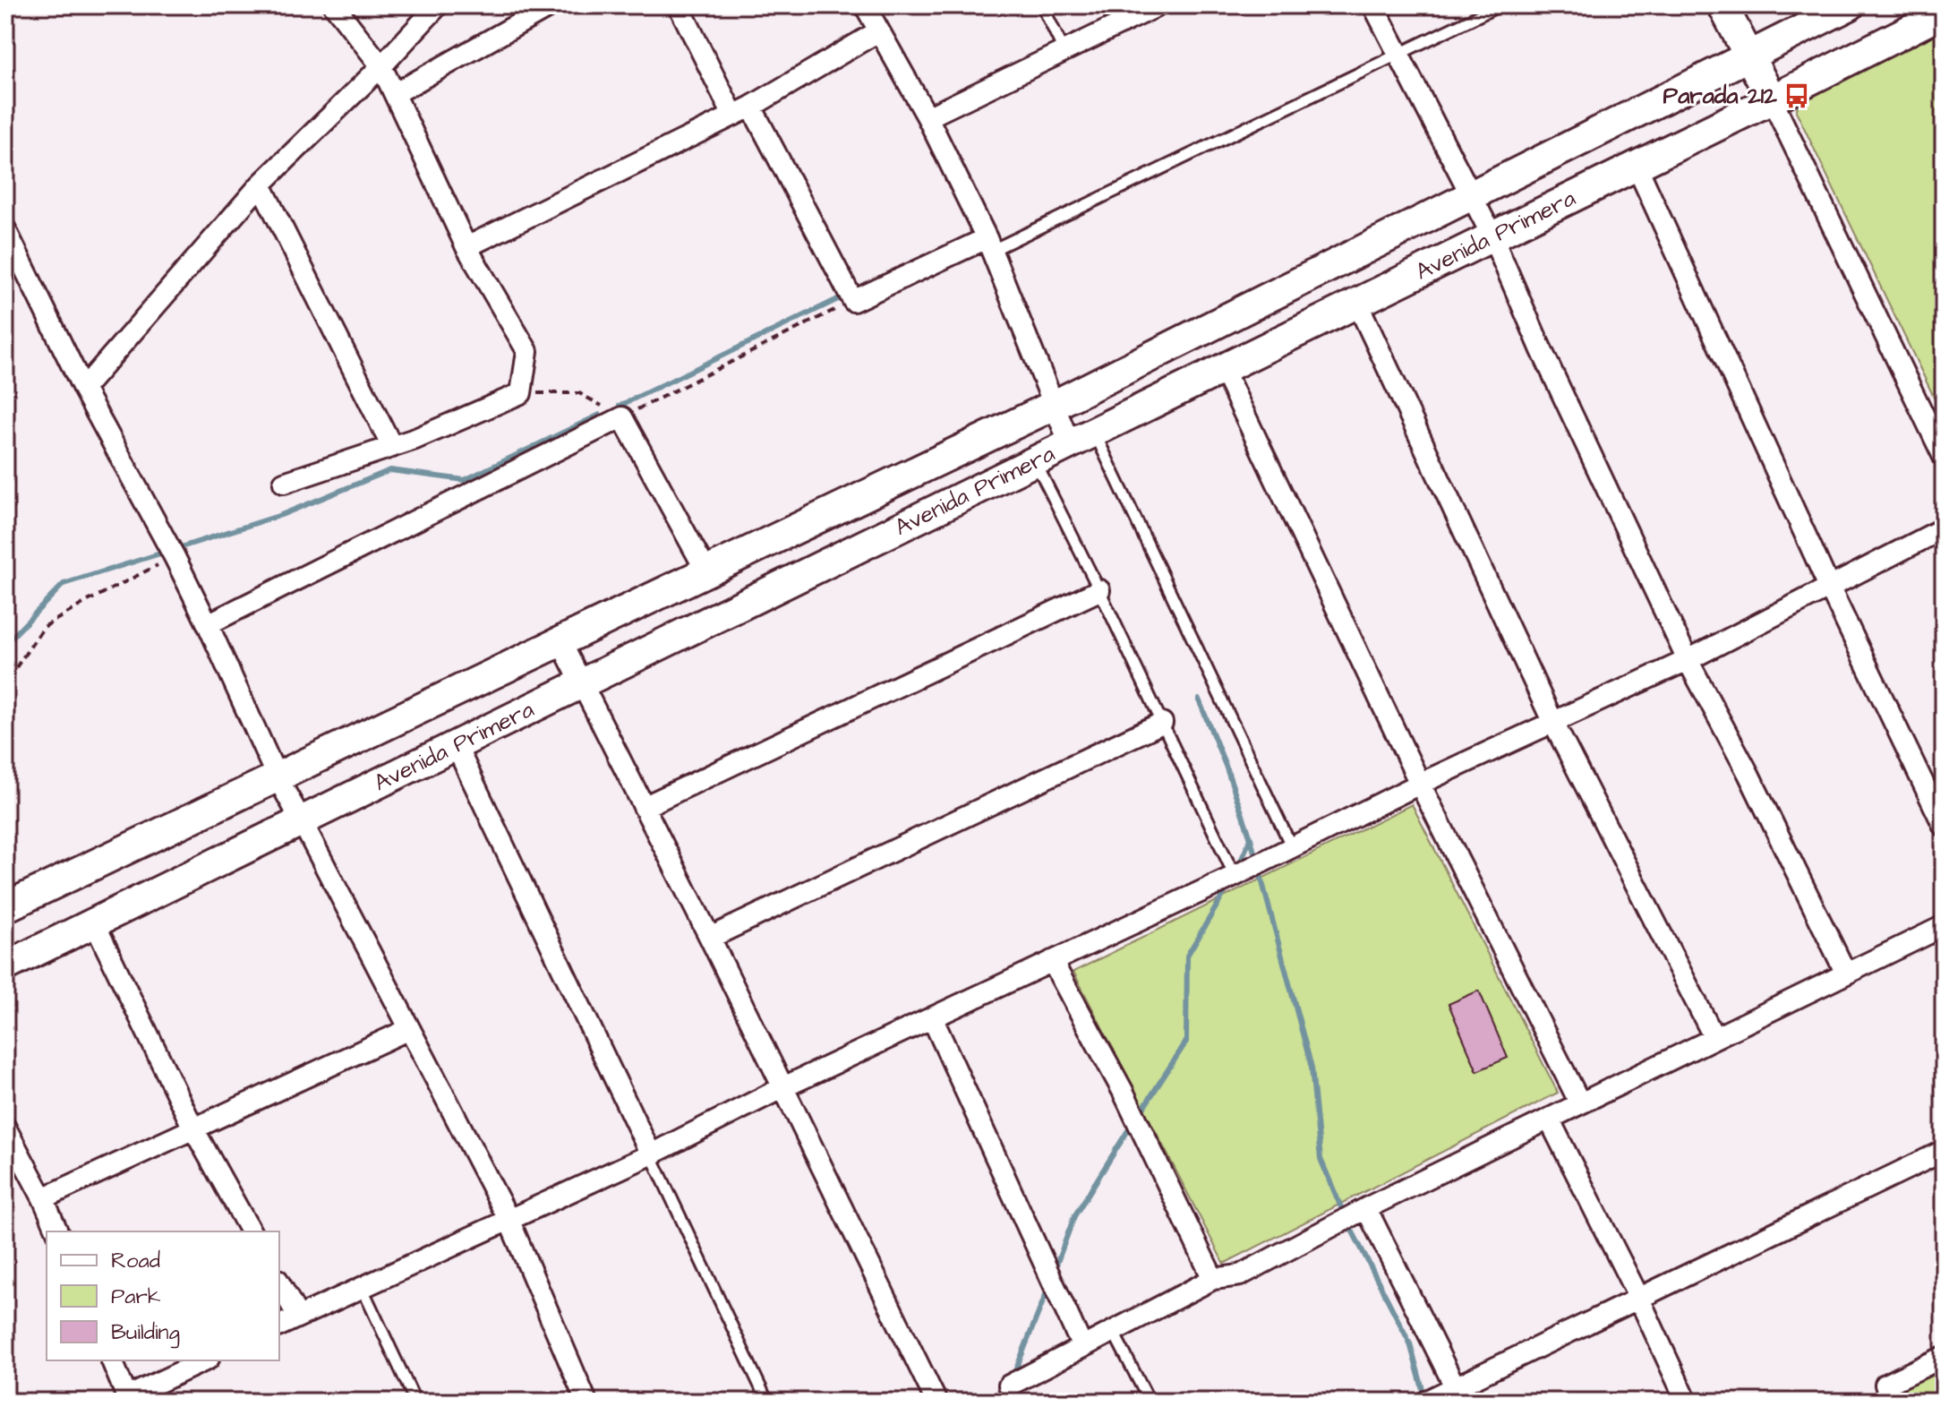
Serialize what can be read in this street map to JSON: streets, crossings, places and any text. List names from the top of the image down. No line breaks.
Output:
{"streets":{"main road":["Avenida Primera"]},"places":{"bus stop":["Parada 212"]},"legend":["Road","Park","Building"]}
